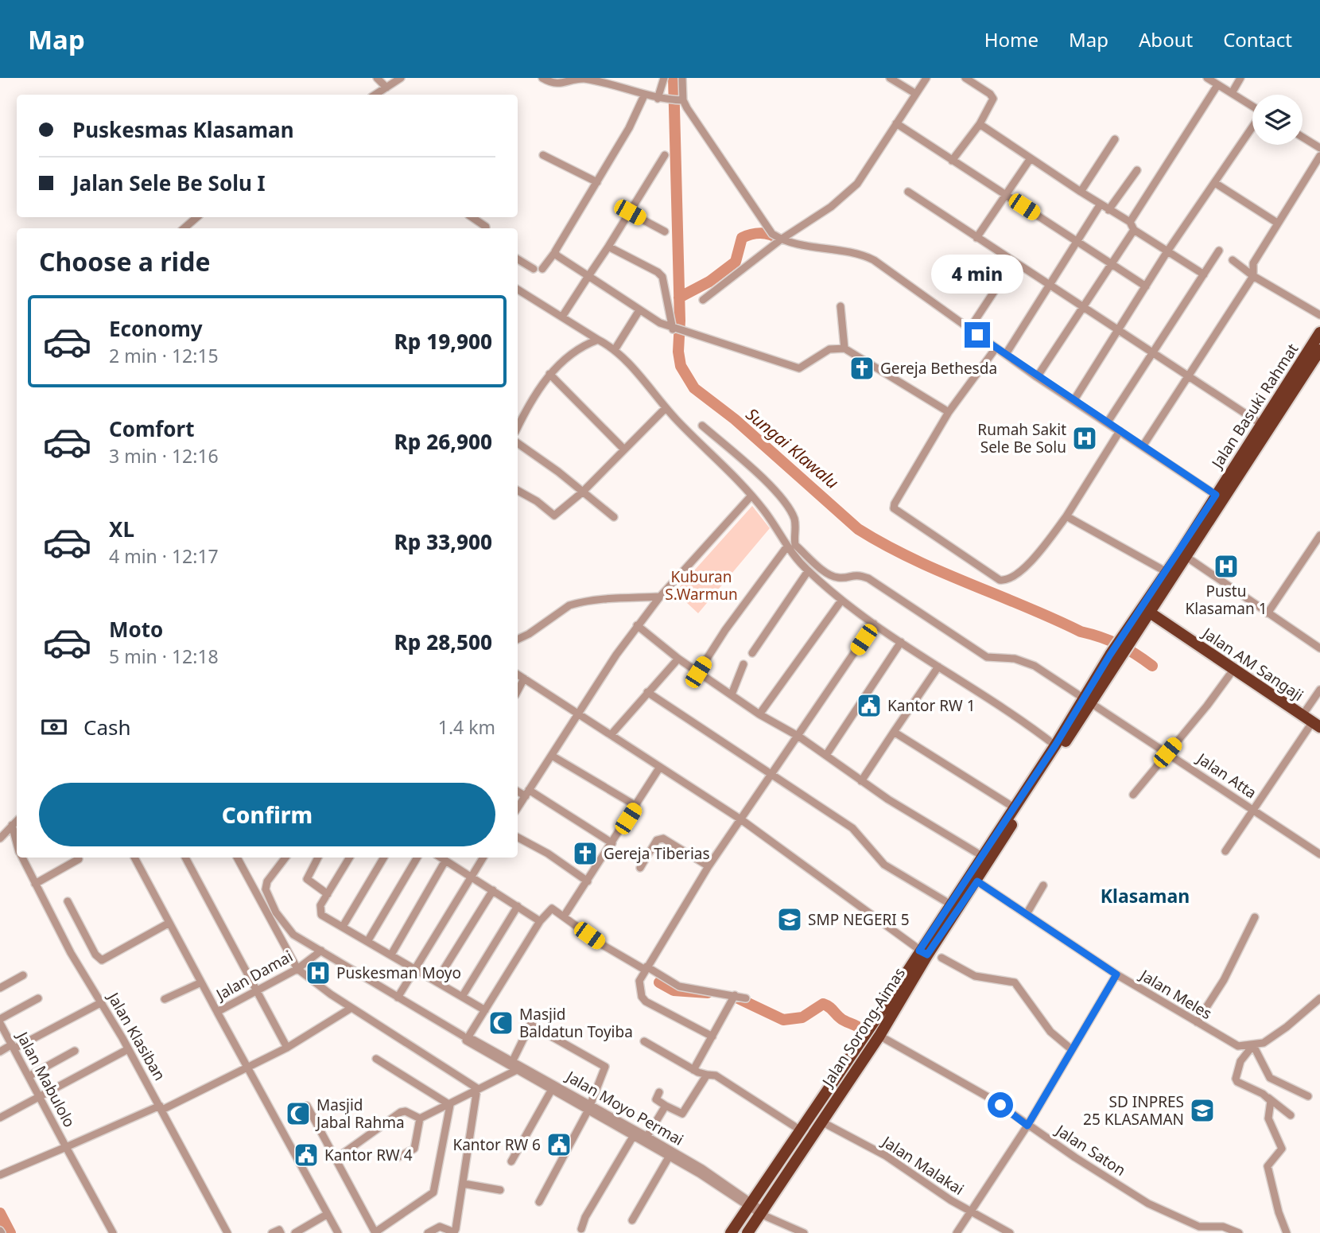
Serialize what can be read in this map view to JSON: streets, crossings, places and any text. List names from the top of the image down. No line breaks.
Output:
{"streets":{"highway":["Jalan Basuki Rahmat","Jalan AM Sangaji","Jalan Sorong-Aimas"],"street":["Jalan Atta","Jalan Damai","Jalan Meles","Jalan Klasiban","Jalan Mabulolo","Jalan Moyo Permai","Jalan Saton","Jalan Malakai"]},"crossings":[["Jalan Basuki Rahmat","Jalan AM Sangaji"],["Jalan Basuki Rahmat","Jalan Sorong-Aimas"],["Jalan Atta","Jalan Sorong-Aimas"],["Jalan Damai","Jalan Mabulolo"],["Jalan Meles","Jalan Sorong-Aimas"],["Jalan Sorong-Aimas","Jalan Moyo Permai"],["Jalan Sorong-Aimas","Jalan Saton"],["Jalan Sorong-Aimas","Jalan Malakai"],["Jalan Klasiban","Jalan Mabulolo"]],"districts":["Klasaman"],"water":["Sungai Klawalu"],"parks":["Kuburan S.Warmun"],"places":{"church":["Gereja Bethesda","Gereja Tiberias"],"hospital":["Rumah Sakit Sele Be Solu","Pustu Klasaman 1","Puskesman Moyo"],"public building":["Kantor RW 1","Kantor RW 6","Kantor RW 4"],"school or university":["SMP NEGERI 5","SD INPRES 25 KLASAMAN"],"mosque":["Masjid Baldatun Toyiba","Masjid Jabal Rahma"]},"page":{"header":"Map","nav":["Home","Map","About","Contact"],"banner":["Puskesmas Klasaman","Jalan Sele Be Solu I"],"heading":"Choose a ride","bubble":"4 min","list":[{"name":"Economy","note":"2 min · 12:15","value":"Rp 19,900"},{"name":"Comfort","note":"3 min · 12:16","value":"Rp 26,900"},{"name":"XL","note":"4 min · 12:17","value":"Rp 33,900"},{"name":"Moto","note":"5 min · 12:18","value":"Rp 28,500"}],"pay":["Cash","1.4 km"],"buttons":"Confirm"}}
